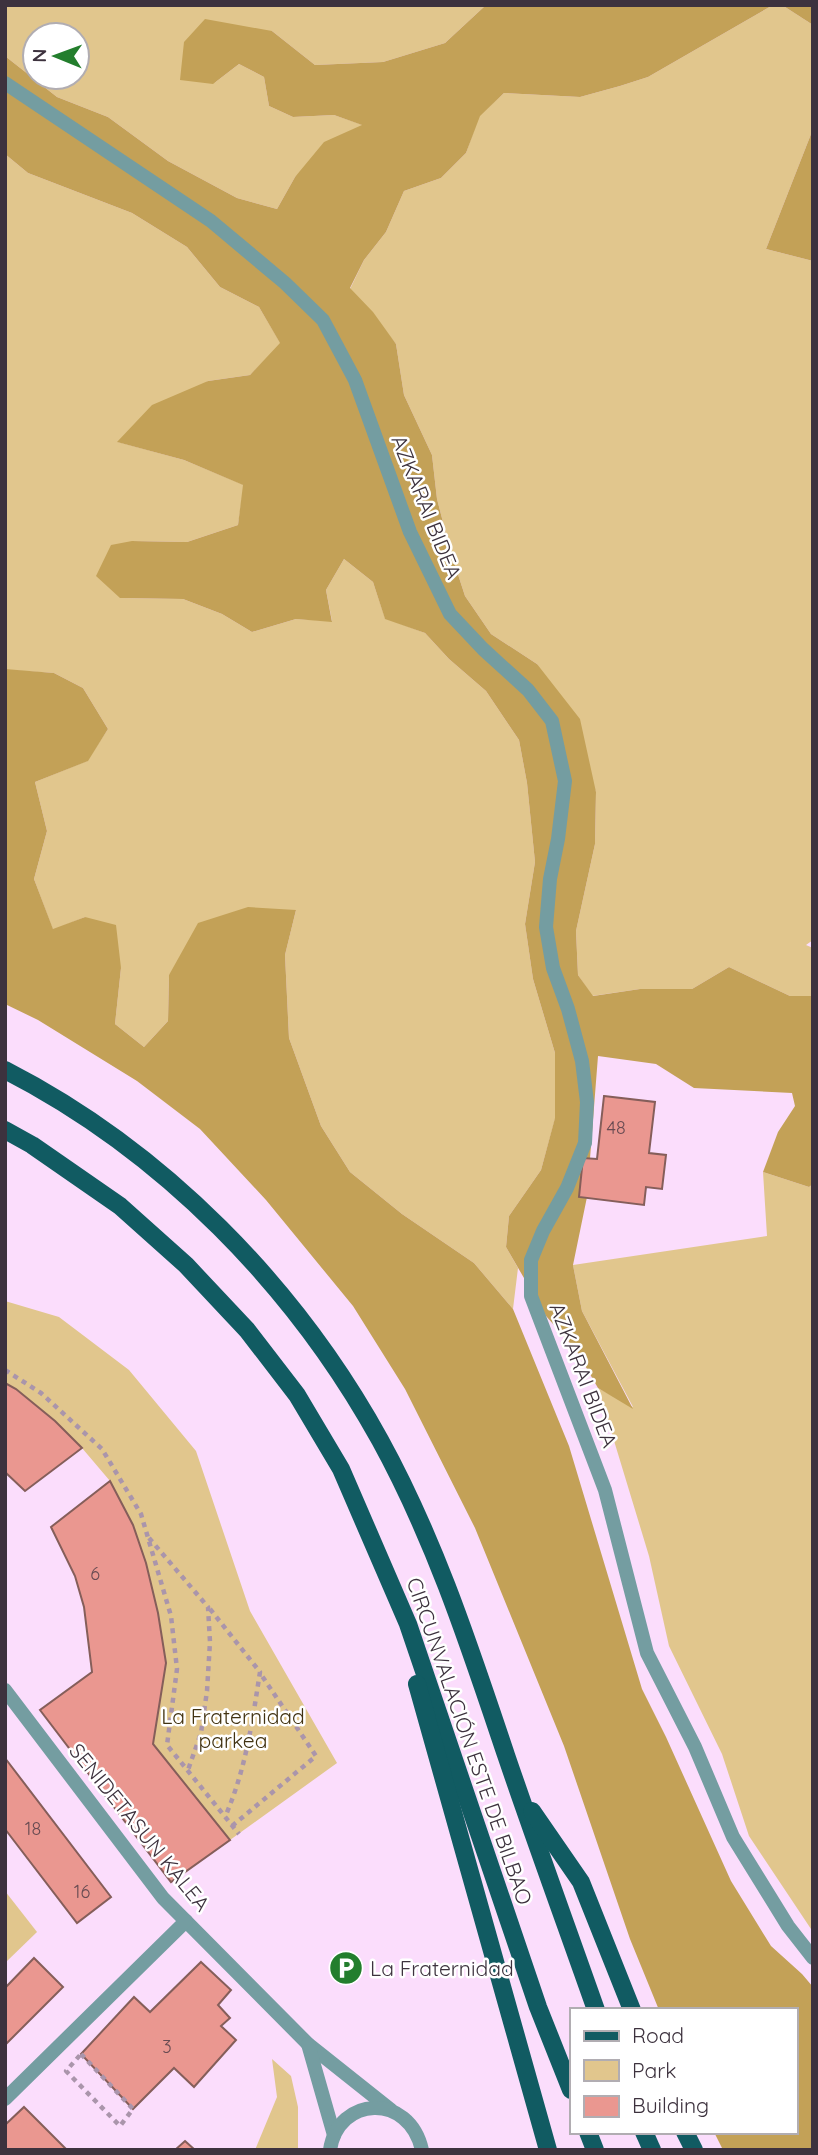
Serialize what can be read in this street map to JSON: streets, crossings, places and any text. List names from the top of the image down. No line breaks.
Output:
{"streets":{"main road":["CIRCUNVALACIÓN ESTE DE BILBAO"],"street":["AZKARAI BIDEA","SENIDETASUN KALEA"]},"parks":["La Fraternidad parkea"],"places":{"parking":["La Fraternidad"]},"house_numbers":["48","6","18","16","3"],"legend":["Road","Park","Building"],"north":"left"}
